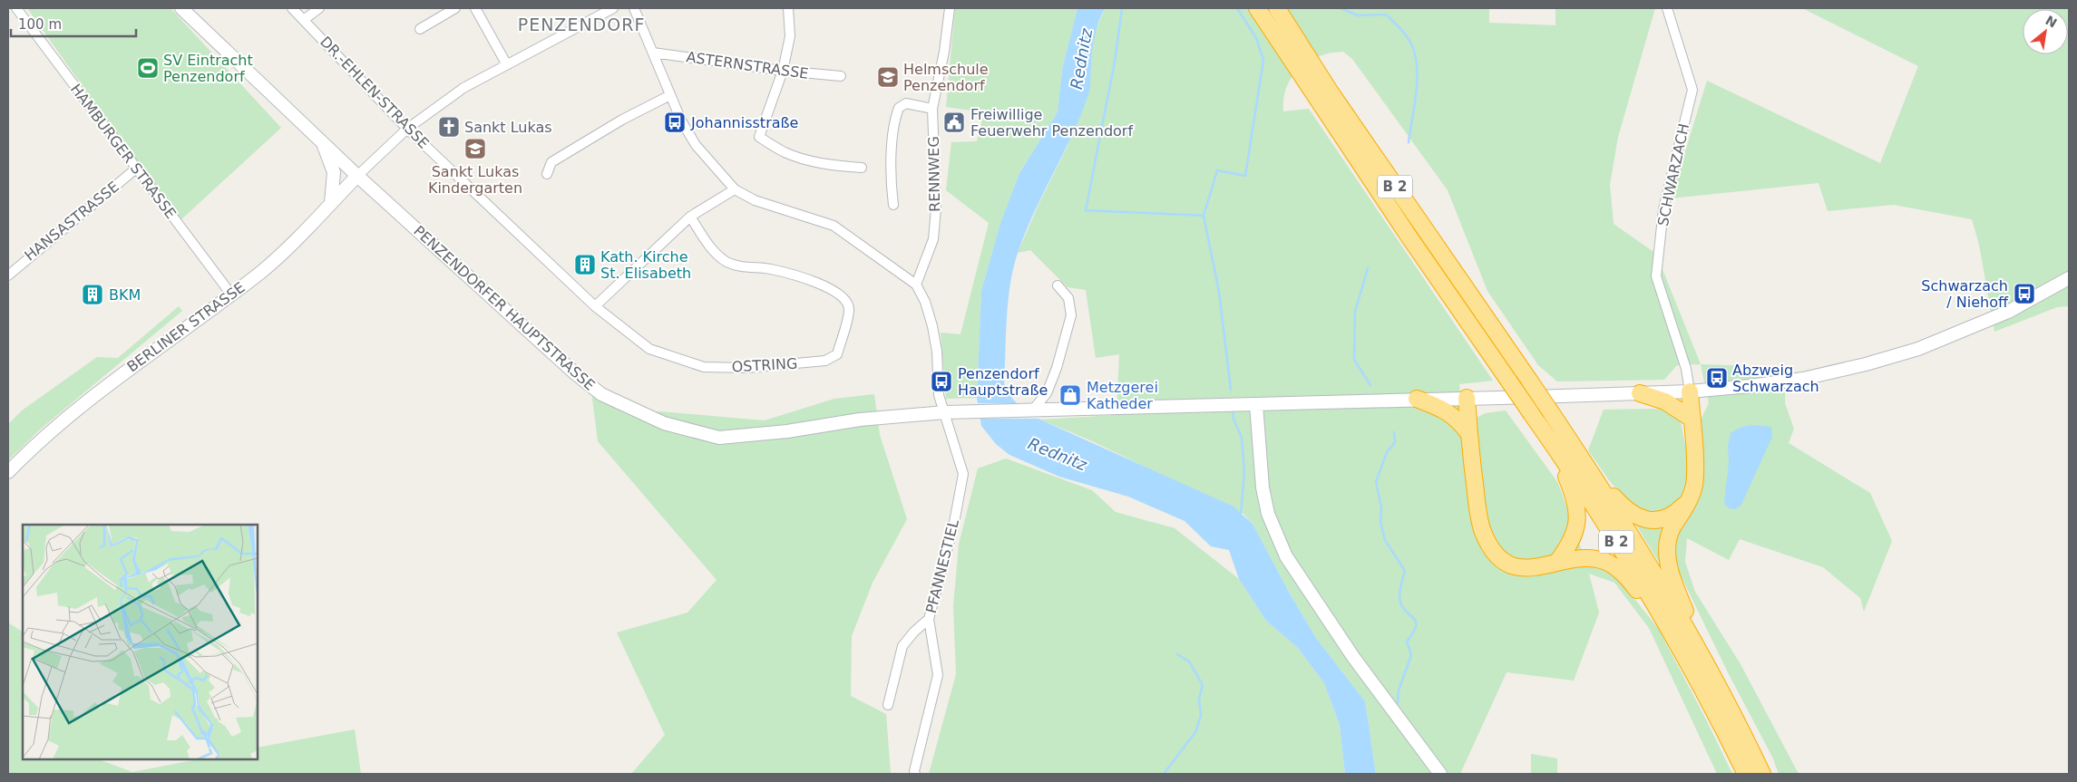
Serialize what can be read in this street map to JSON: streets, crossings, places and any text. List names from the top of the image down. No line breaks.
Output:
{"streets":{"highway":["B 2"],"main road":["PENZENDORFER HAUPTSTRASSE","BERLINER STRASSE"],"street":["ASTERNSTRASSE","DR.-EHLEN-STRASSE","HAMBURGER STRASSE","RENNWEG","SCHWARZACH","HANSASTRASSE","OSTRING","PFANNESTIEL"]},"crossings":[["DR.-EHLEN-STRASSE","OSTRING"],["HAMBURGER STRASSE","HANSASTRASSE"],["HAMBURGER STRASSE","BERLINER STRASSE"],["RENNWEG","PFANNESTIEL"],["SCHWARZACH","PENZENDORFER HAUPTSTRASSE"],["PENZENDORFER HAUPTSTRASSE","BERLINER STRASSE"],["PENZENDORFER HAUPTSTRASSE","PFANNESTIEL"]],"districts":["PENZENDORF"],"water":["Rednitz"],"places":{"sports":["SV Eintracht Penzendorf"],"school or university":["Helmschule Penzendorf","Sankt Lukas Kindergarten"],"bus stop":["Johannisstraße","Schwarzach / Niehoff","Abzweig Schwarzach","Penzendorf Hauptstraße"],"public building":["Freiwillige Feuerwehr Penzendorf"],"church":["Sankt Lukas"],"building":["Kath. Kirche St. Elisabeth","BKM"],"shop":["Metzgerei Katheder"]},"scale_bar":"100 m","north":"top right"}
